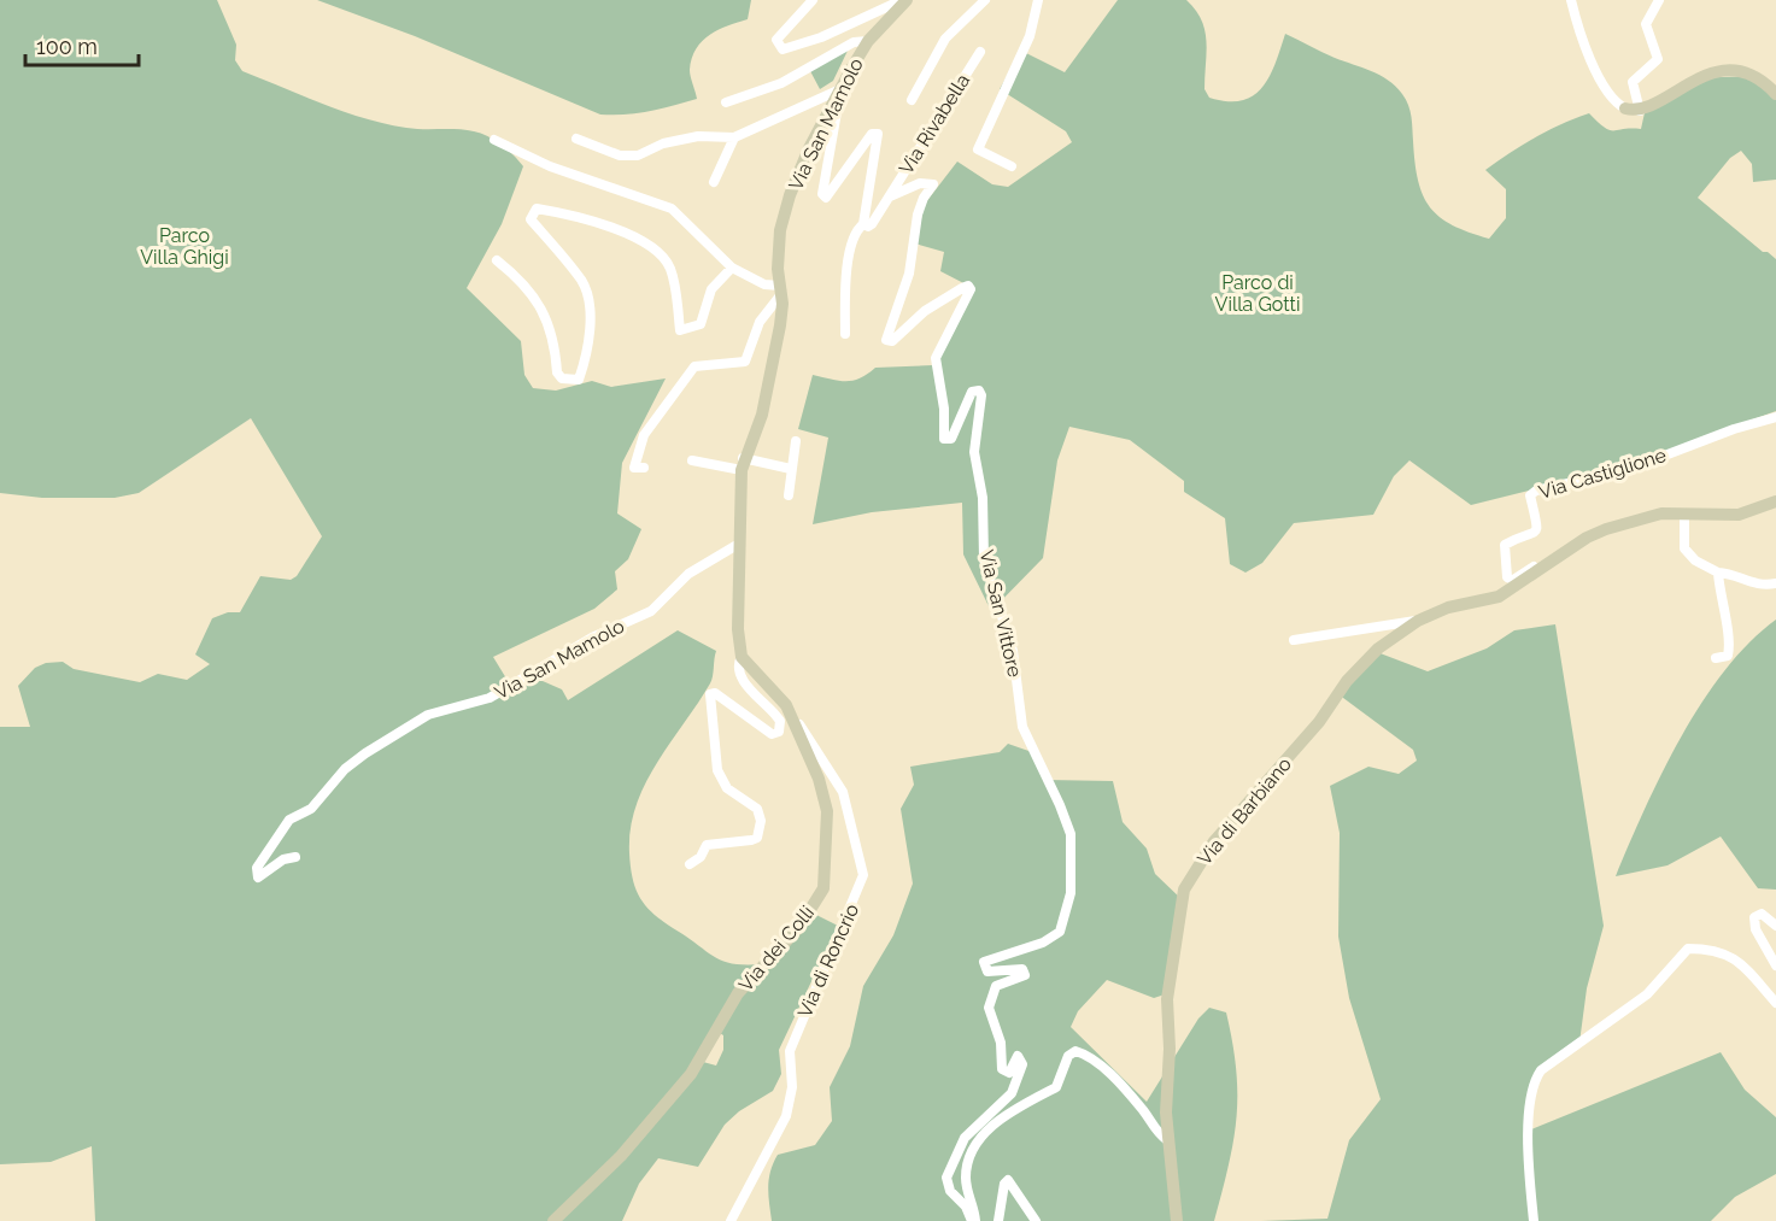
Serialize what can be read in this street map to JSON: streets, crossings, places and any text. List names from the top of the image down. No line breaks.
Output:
{"streets":{"main road":["Via San Mamolo","Via di Barbiano","Via dei Colli"],"street":["Via Rivabella","Via Castiglione","Via San Vittore","Via di Roncrio"]},"crossings":[["Via Rivabella","Via San Vittore"],["Via Castiglione","Via di Barbiano"],["Via San Vittore","Via di Barbiano"],["Via dei Colli","Via di Roncrio"]],"parks":["Parco Villa Ghigi","Parco di Villa Gotti"],"scale_bar":"100 m"}
